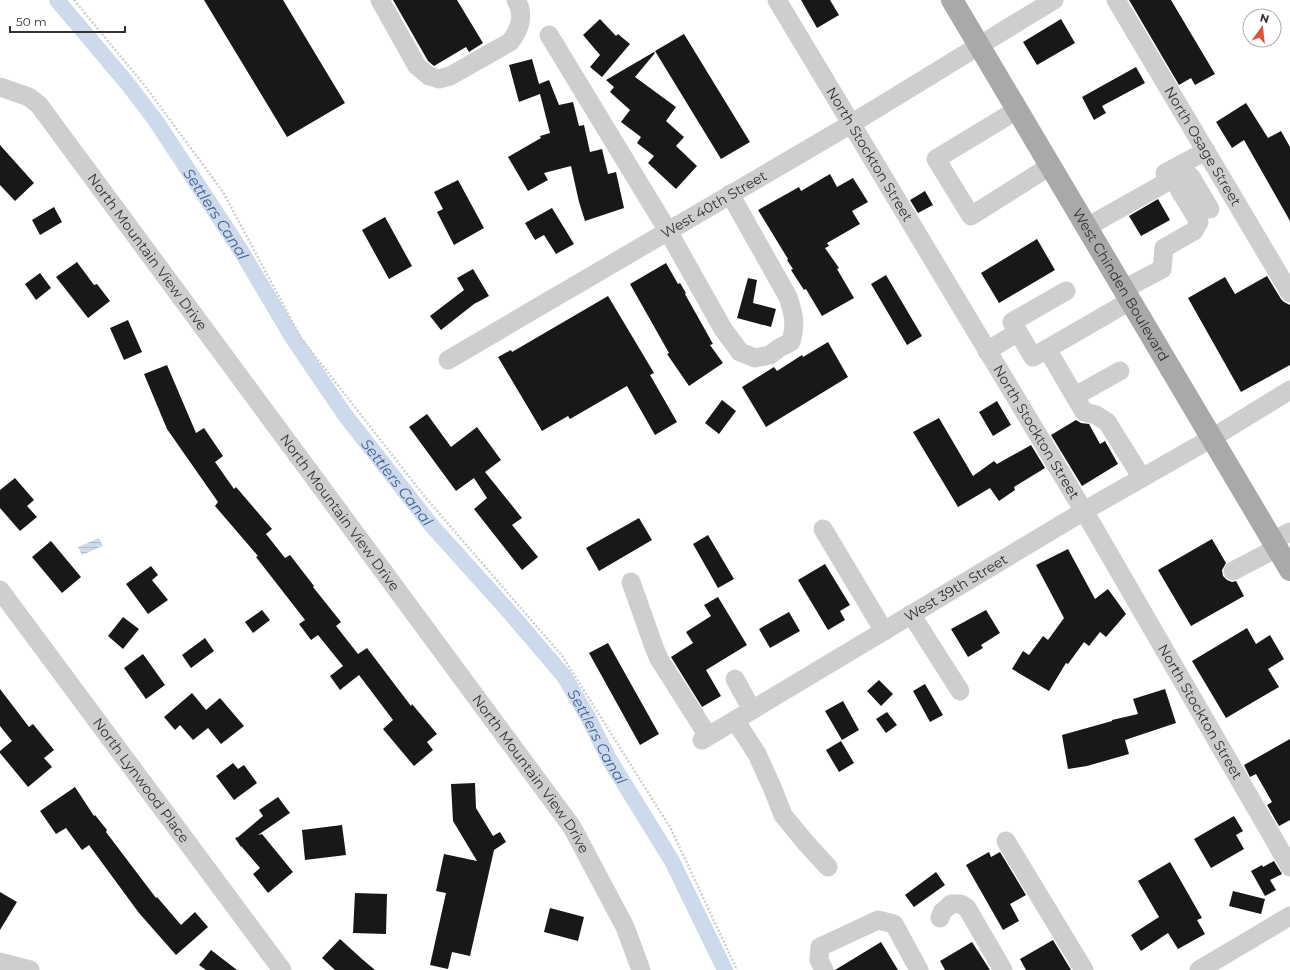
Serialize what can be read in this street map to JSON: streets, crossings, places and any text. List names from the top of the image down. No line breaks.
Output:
{"streets":{"main road":["West Chinden Boulevard"],"street":["North Osage Street","North Stockton Street","West 40th Street","North Mountain View Drive","West 39th Street","North Lynwood Place"]},"crossings":[["North Stockton Street","West 40th Street"],["North Stockton Street","West 39th Street"],["West 40th Street","West Chinden Boulevard"],["West Chinden Boulevard","West 39th Street"]],"water":["Settlers Canal"],"scale_bar":"50 m","north":"top"}
